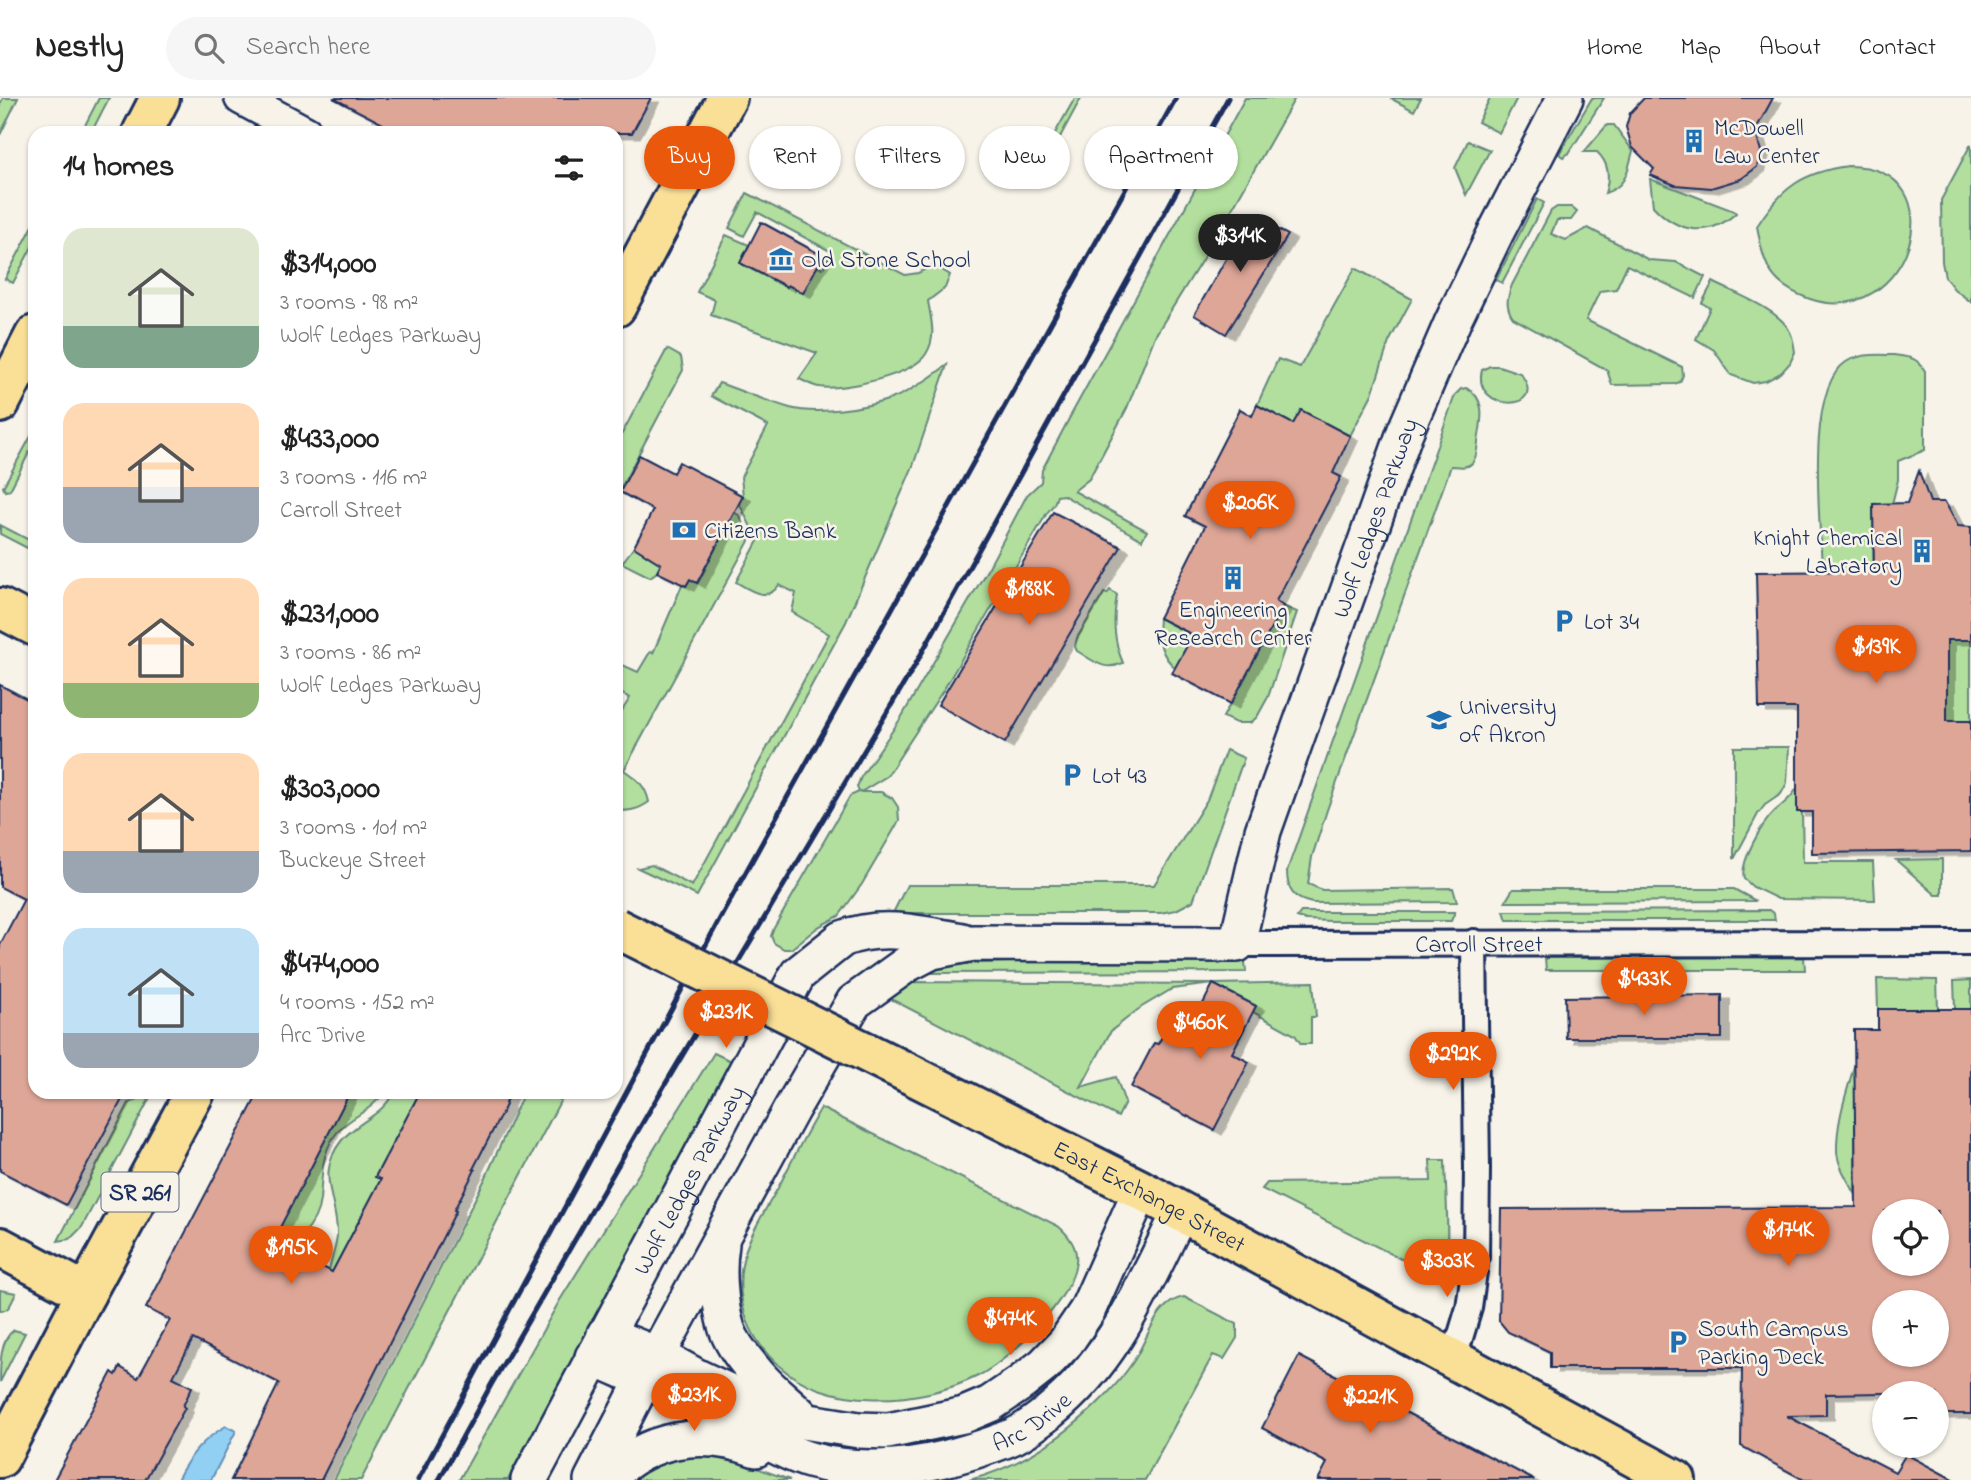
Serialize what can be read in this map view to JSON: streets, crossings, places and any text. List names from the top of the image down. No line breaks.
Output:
{"streets":{"main road":["Wolf Ledges Parkway","SR 261","East Exchange Street","Arc Drive"],"street":["Carroll Street"]},"crossings":[["Wolf Ledges Parkway","Carroll Street"],["Wolf Ledges Parkway","Arc Drive"],["East Exchange Street","Arc Drive"]],"places":{"building":["McDowell Law Center","Knight Chemical Labratory","Engineering Research Center"],"museum":["Old Stone School"],"bank":["Citizens Bank"],"parking":["Lot 34","Lot 43","South Campus Parking Deck"],"school or university":["University of Akron"]},"page":{"header":"Nestly","search":"Search here","nav":["Home","Map","About","Contact"],"chip":["Buy","Rent","Filters","New","Apartment"],"heading":"14 homes","list":[{"name":"$314,000","note":"3 rooms · 98 m² · Wolf Ledges Parkway"},{"name":"$433,000","note":"3 rooms · 116 m² · Carroll Street"},{"name":"$231,000","note":"3 rooms · 86 m² · Wolf Ledges Parkway"},{"name":"$303,000","note":"3 rooms · 101 m² · Buckeye Street"},{"name":"$474,000","note":"4 rooms · 152 m² · Arc Drive"}],"price":["$314K","$206K","$188K","$139K","$433K","$231K","$460K","$292K","$174K","$195K","$303K","$474K","$231K","$221K"],"map_buttons":["+","−"]}}
